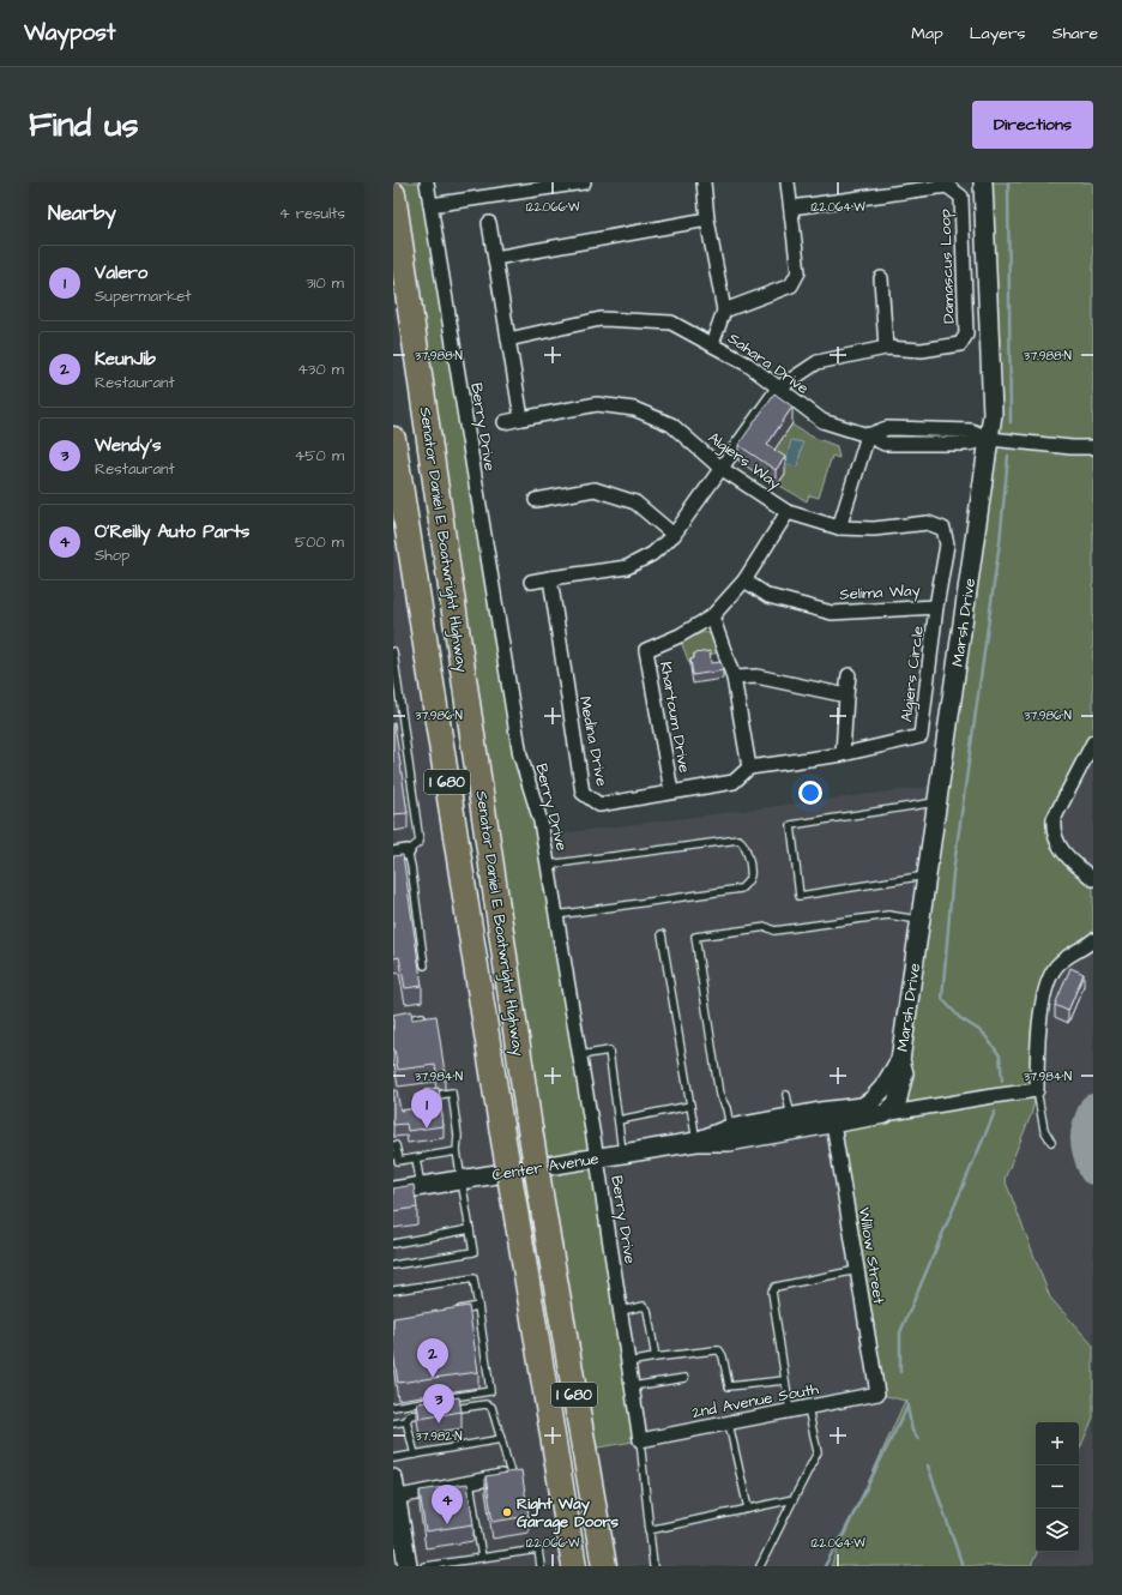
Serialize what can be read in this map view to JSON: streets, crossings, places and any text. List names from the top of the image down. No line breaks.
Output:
{"streets":{"highway":["Senator Daniel E Boatwright Highway","I 680"],"street":["Damascus Loop","Sahara Drive","Berry Drive","Algiers Way","Selima Way","Marsh Drive","Algiers Circle","Khartoum Drive","Medina Drive","Center Avenue","Willow Street","2nd Avenue South"]},"crossings":[["Damascus Loop","Sahara Drive"],["Berry Drive","Center Avenue"],["Berry Drive","2nd Avenue South"],["Algiers Way","Algiers Circle"],["Algiers Way","Khartoum Drive"],["Selima Way","Algiers Circle"],["Selima Way","Khartoum Drive"],["Marsh Drive","Center Avenue"],["Algiers Circle","Medina Drive"],["Khartoum Drive","Medina Drive"],["Center Avenue","Willow Street"],["Willow Street","2nd Avenue South"]],"places":["Right Way Garage Doors"],"page":{"header":"Waypost","nav":["Map","Layers","Share"],"buttons":"Directions","title":"Find us","heading":["Nearby","4 results"],"list":[{"mark":"1","name":"Valero","note":"Supermarket","value":"310 m"},{"mark":"2","name":"KeunJib","note":"Restaurant","value":"430 m"},{"mark":"3","name":"Wendy's","note":"Restaurant","value":"450 m"},{"mark":"4","name":"O'Reilly Auto Parts","note":"Shop","value":"500 m"}],"pins":["1","2","3","4"],"map_buttons":["+","−"]},"coordinates":["122.066°W","122.064°W","37.988°N","37.986°N","37.984°N","37.982°N"]}
